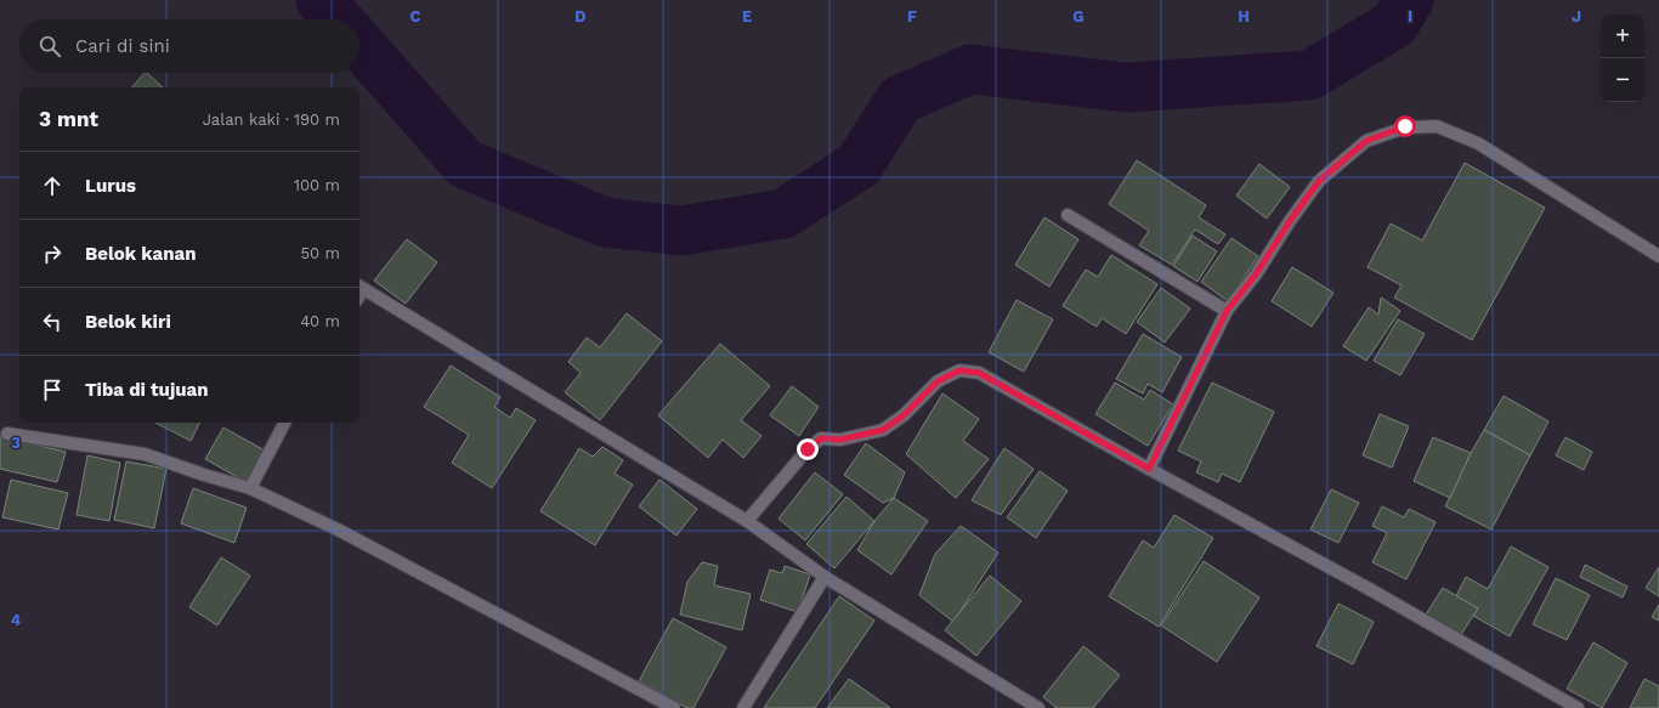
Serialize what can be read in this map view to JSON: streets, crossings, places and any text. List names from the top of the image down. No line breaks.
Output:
{"page":{"map_buttons":["+","−"],"search":"Cari di sini","heading":["3 mnt","Jalan kaki · 190 m"],"list":[["Lurus","100 m"],["Belok kanan","50 m"],["Belok kiri","40 m"],"Tiba di tujuan"]},"grid":{"columns":["C","D","E","F","G","H","I","J"],"rows":["3","4"]}}
